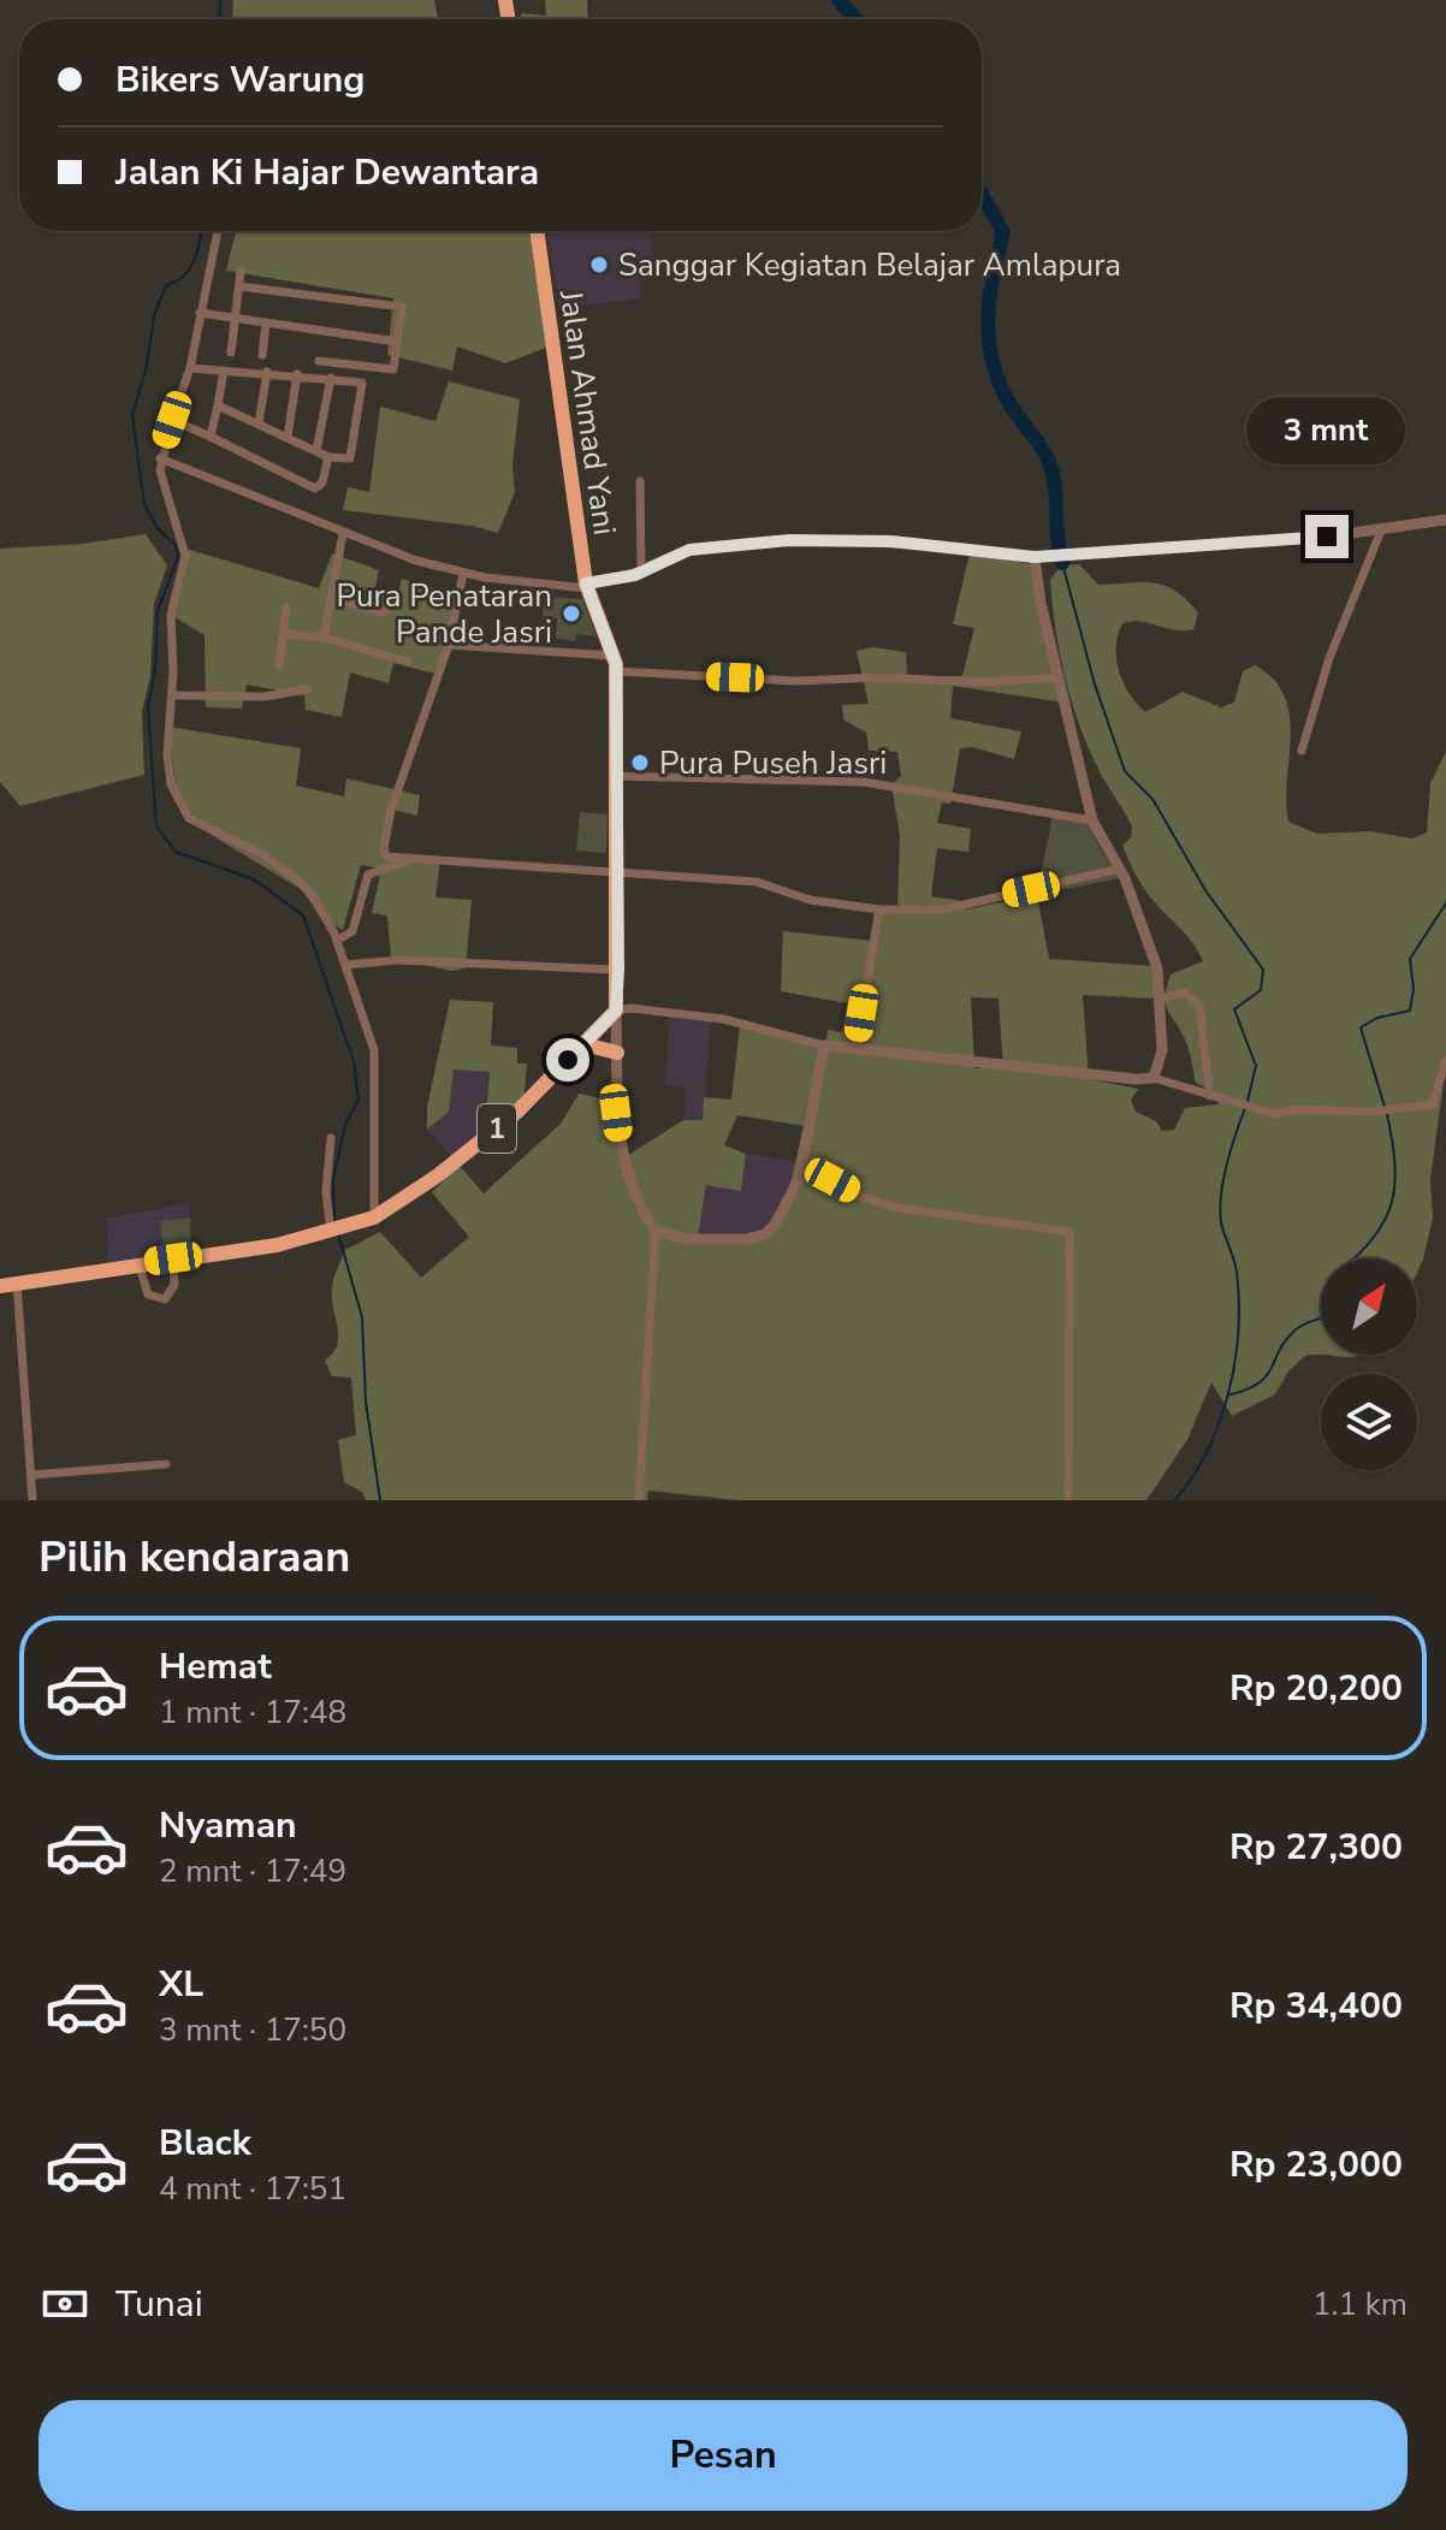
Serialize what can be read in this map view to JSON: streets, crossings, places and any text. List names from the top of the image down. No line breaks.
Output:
{"streets":{"highway":["Jalan Ahmad Yani","1"]},"crossings":[["Jalan Ahmad Yani","1"]],"places":["Sanggar Kegiatan Belajar Amlapura","Pura Penataran Pande Jasri","Pura Puseh Jasri"],"north":"top right","page":{"banner":["Bikers Warung","Jalan Ki Hajar Dewantara"],"bubble":"3 mnt","heading":"Pilih kendaraan","list":[{"name":"Hemat","note":"1 mnt · 17:48","value":"Rp 20,200"},{"name":"Nyaman","note":"2 mnt · 17:49","value":"Rp 27,300"},{"name":"XL","note":"3 mnt · 17:50","value":"Rp 34,400"},{"name":"Black","note":"4 mnt · 17:51","value":"Rp 23,000"}],"pay":["Tunai","1.1 km"],"buttons":"Pesan"}}
